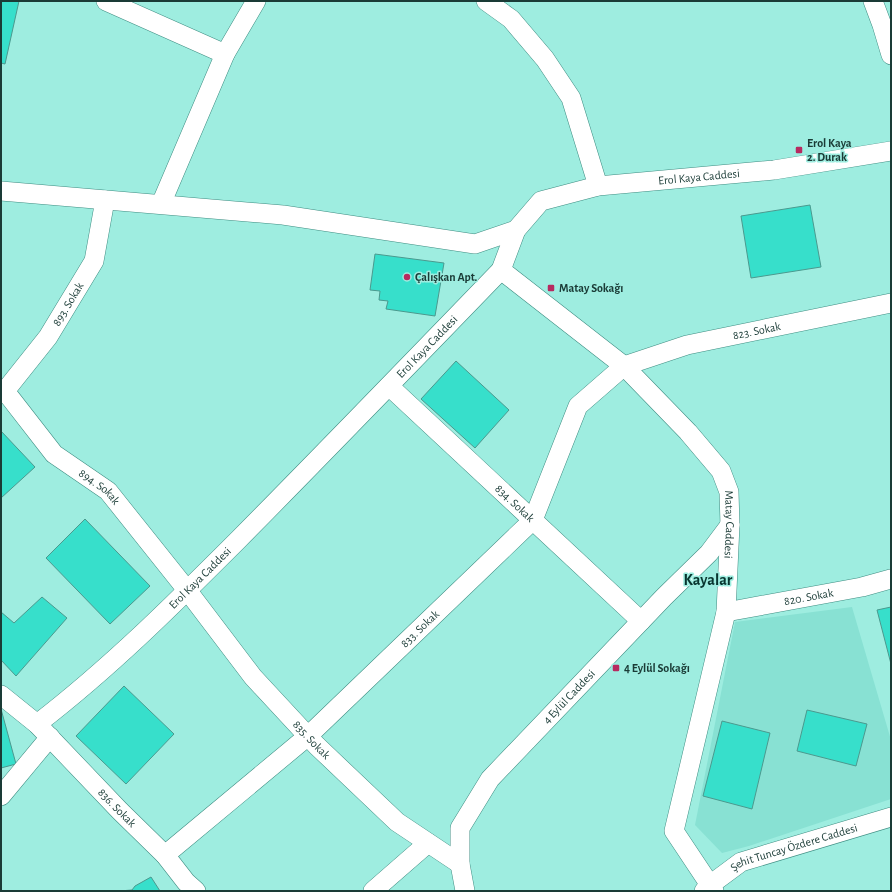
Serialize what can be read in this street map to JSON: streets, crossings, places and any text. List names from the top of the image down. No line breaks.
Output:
{"streets":{"street":["Erol Kaya Caddesi","893. Sokak","823. Sokak","894. Sokak","834. Sokak","Matay Caddesi","820. Sokak","833. Sokak","4 Eylül Caddesi","835. Sokak","836. Sokak","Şehit Tuncay Özdere Caddesi"]},"crossings":[["Erol Kaya Caddesi","894. Sokak"],["Erol Kaya Caddesi","834. Sokak"],["Erol Kaya Caddesi","Matay Caddesi"],["Erol Kaya Caddesi","835. Sokak"],["Erol Kaya Caddesi","836. Sokak"],["893. Sokak","894. Sokak"],["823. Sokak","Matay Caddesi"],["823. Sokak","833. Sokak"],["894. Sokak","835. Sokak"],["834. Sokak","833. Sokak"],["834. Sokak","4 Eylül Caddesi"],["Matay Caddesi","820. Sokak"],["Matay Caddesi","833. Sokak"],["Matay Caddesi","4 Eylül Caddesi"],["Matay Caddesi","Şehit Tuncay Özdere Caddesi"],["833. Sokak","835. Sokak"],["833. Sokak","836. Sokak"],["4 Eylül Caddesi","835. Sokak"]],"districts":["Kayalar"],"places":{"transit":["Erol Kaya 2. Durak","Matay Sokağı","4 Eylül Sokağı"],"other":["Çalışkan Apt."]}}
